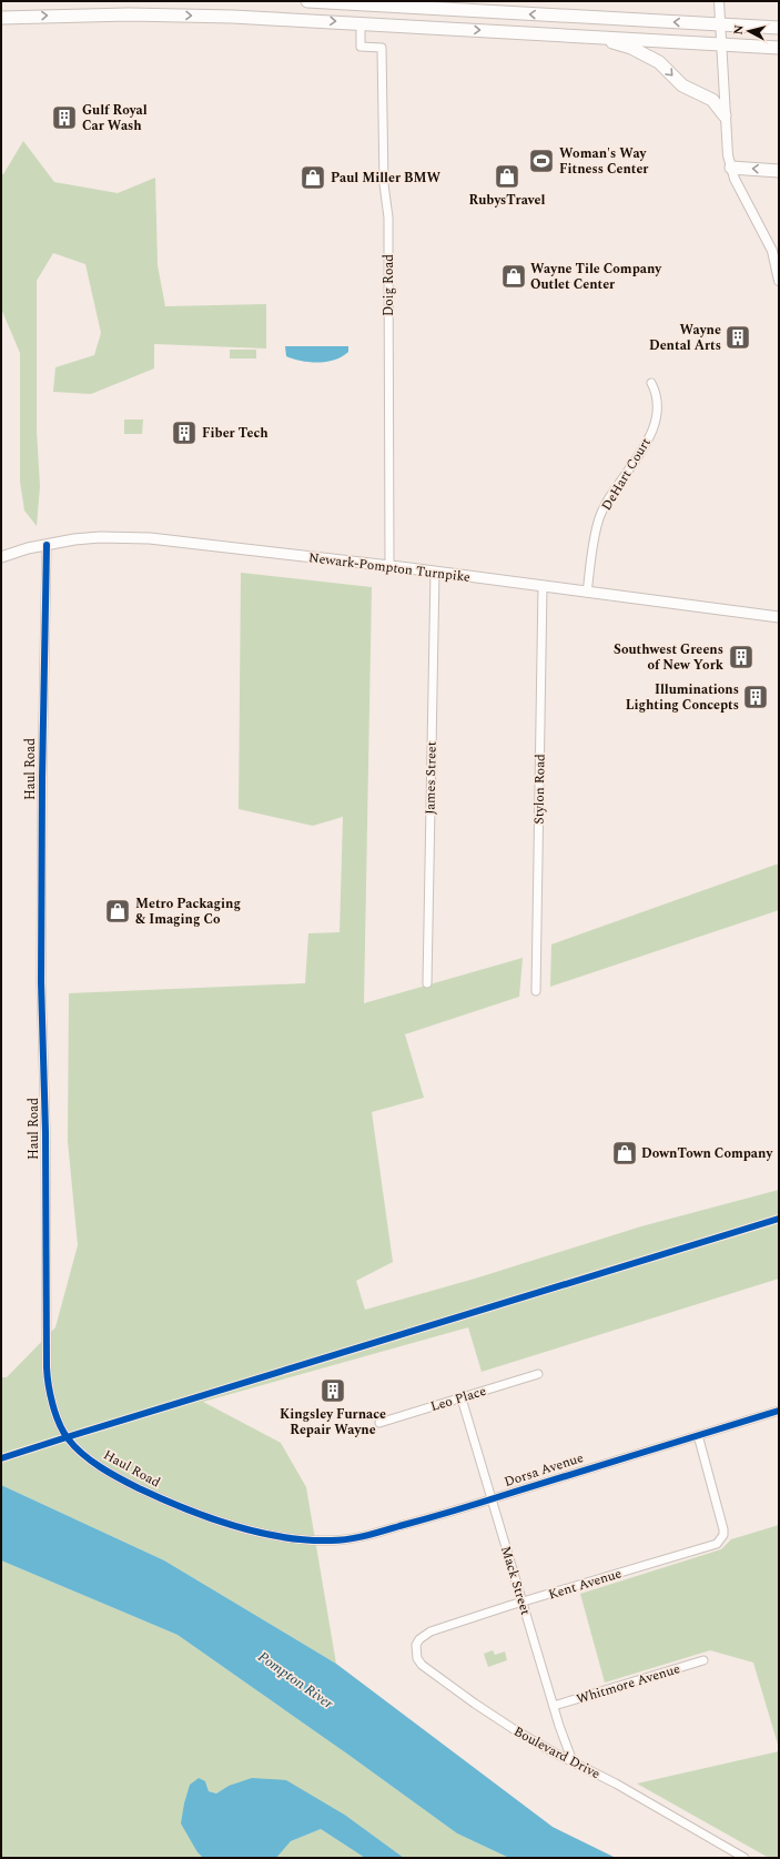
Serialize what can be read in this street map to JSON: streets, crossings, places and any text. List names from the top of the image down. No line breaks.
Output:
{"streets":{"main road":["Newark-Pompton Turnpike"],"street":["Doig Road","DeHart Court","Haul Road","James Street","Stylon Road","Leo Place","Dorsa Avenue","Mack Street","Kent Avenue","Whitmore Avenue","Boulevard Drive"]},"crossings":[["Doig Road","Newark-Pompton Turnpike"],["DeHart Court","Newark-Pompton Turnpike"],["Newark-Pompton Turnpike","Haul Road"],["Newark-Pompton Turnpike","James Street"],["Newark-Pompton Turnpike","Stylon Road"],["Haul Road","Dorsa Avenue"],["Leo Place","Mack Street"],["Dorsa Avenue","Mack Street"],["Dorsa Avenue","Kent Avenue"],["Mack Street","Kent Avenue"],["Mack Street","Whitmore Avenue"],["Mack Street","Boulevard Drive"],["Kent Avenue","Boulevard Drive"]],"water":["Pompton River"],"places":{"building":["Gulf Royal Car Wash","Wayne Dental Arts","Fiber Tech","Southwest Greens of New York","Illuminations Lighting Concepts","Kingsley Furnace Repair Wayne"],"sports":["Woman's Way Fitness Center"],"shop":["RubysTravel","Paul Miller BMW","Wayne Tile Company Outlet Center","Metro Packaging & Imaging Co","DownTown Company"]},"north":"left"}
